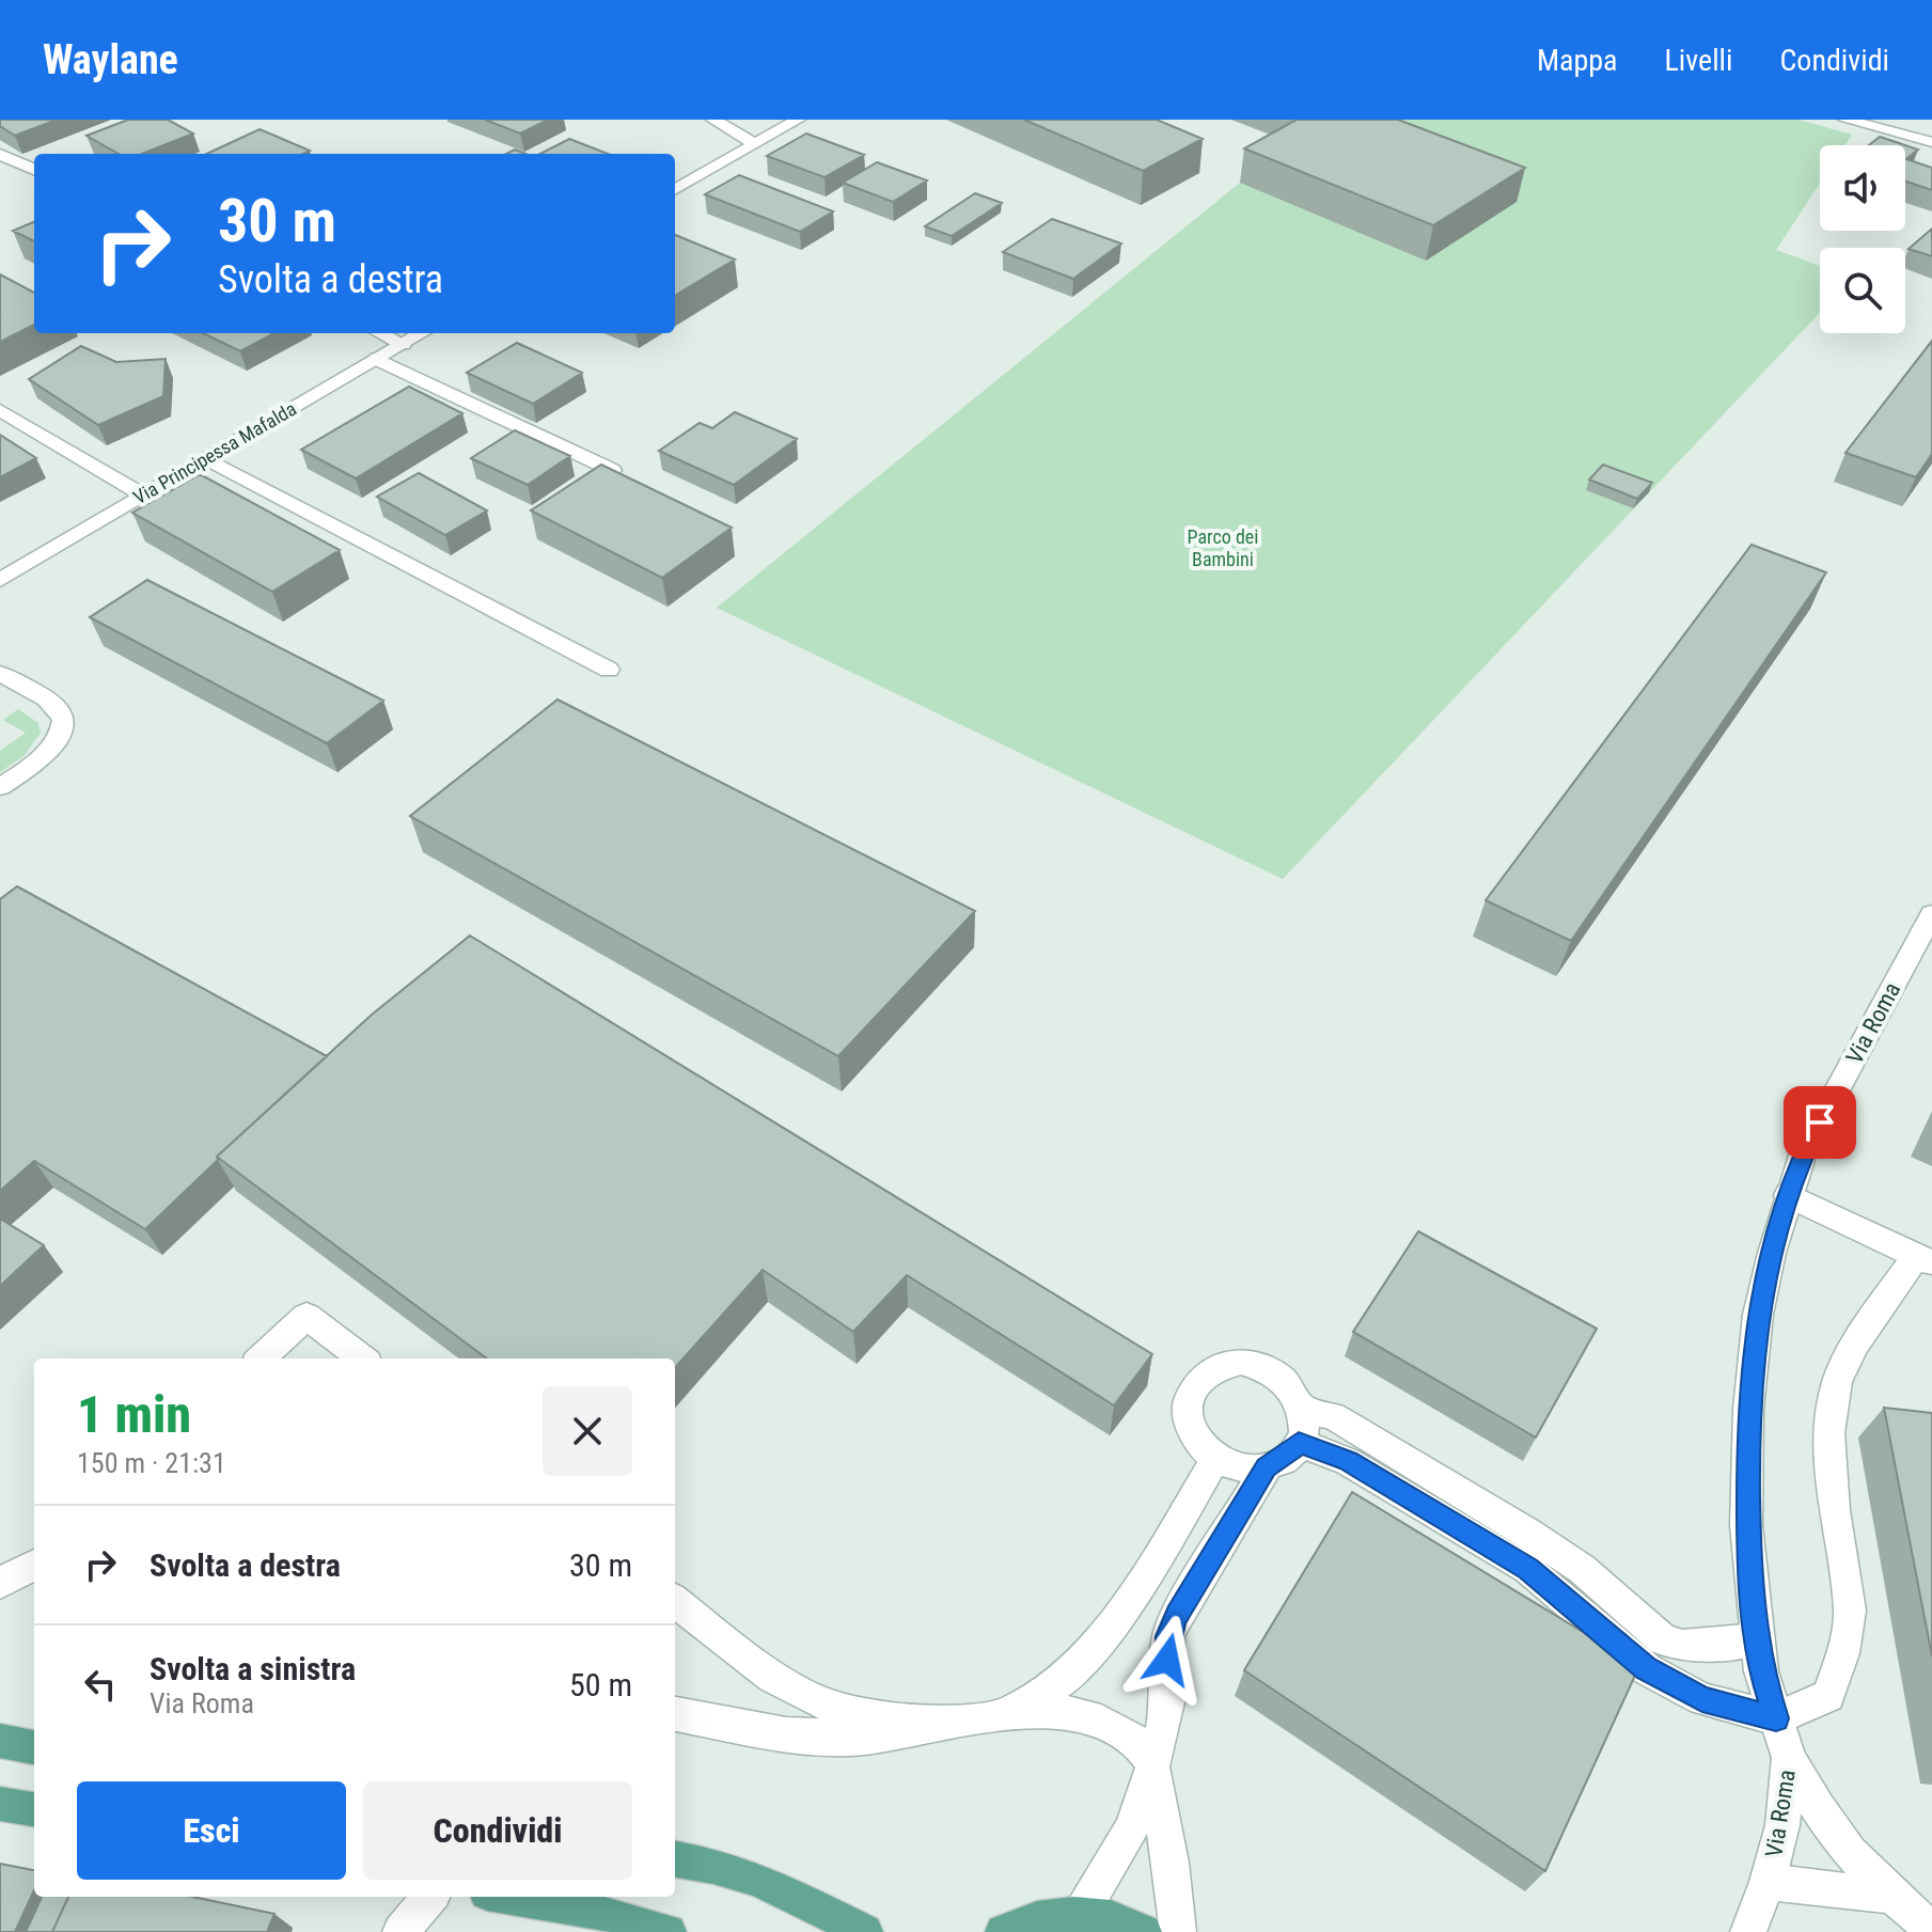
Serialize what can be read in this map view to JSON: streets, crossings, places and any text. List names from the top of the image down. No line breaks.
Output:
{"streets":{"street":["Via Principessa Mafalda","Via Roma"]},"parks":["Parco dei Bambini"],"page":{"header":"Waylane","nav":["Mappa","Livelli","Condividi"],"turn":["30 m","Svolta a destra"],"heading":["1 min","150 m · 21:31"],"list":[{"name":"Svolta a destra","value":"30 m"},{"name":"Svolta a sinistra","note":"Via Roma","value":"50 m"}],"buttons":["Esci","Condividi"]}}
